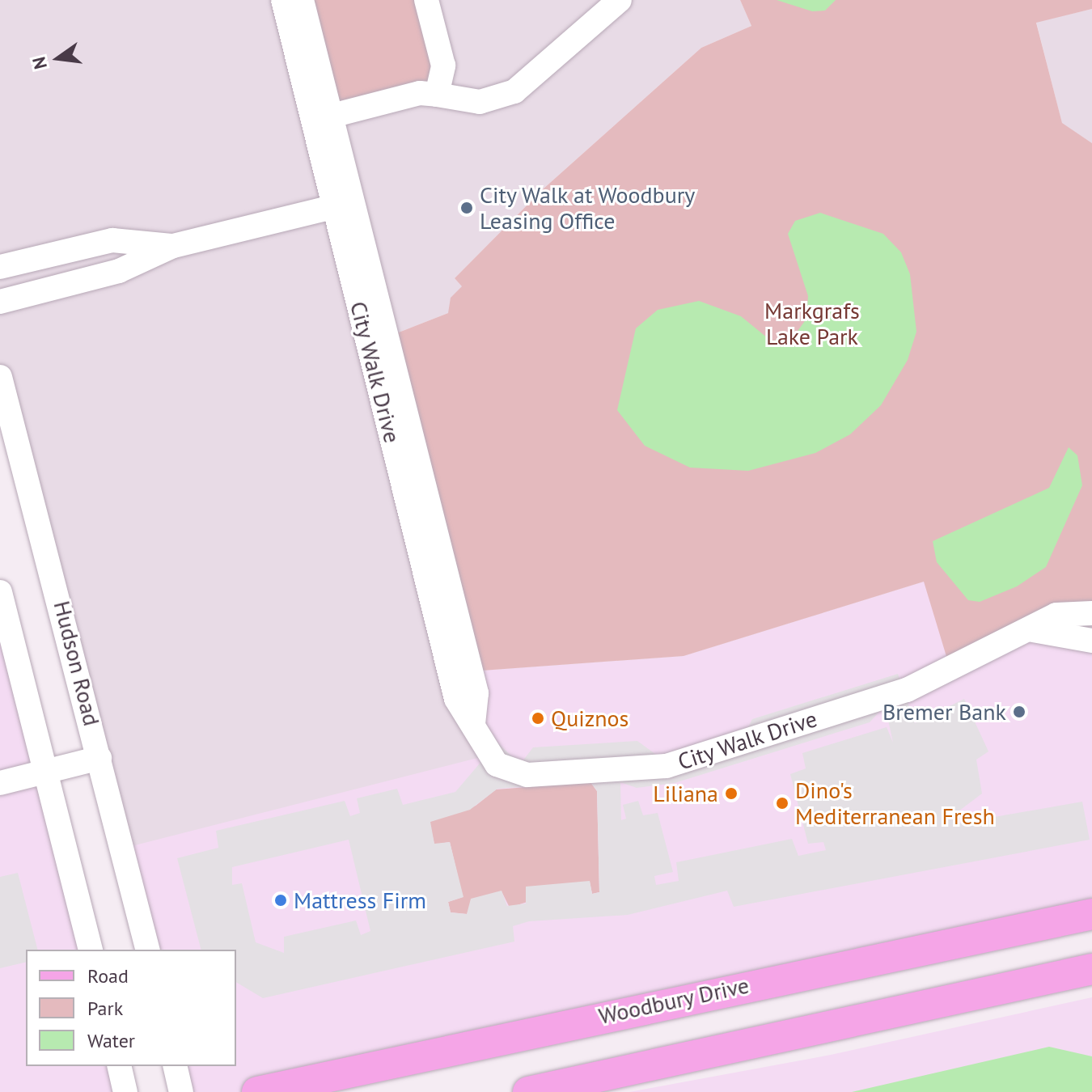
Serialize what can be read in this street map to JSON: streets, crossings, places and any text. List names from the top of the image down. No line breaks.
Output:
{"streets":{"main road":["Woodbury Drive"],"street":["City Walk Drive","Hudson Road"]},"parks":["Markgrafs Lake Park"],"places":["City Walk at Woodbury Leasing Office","Bremer Bank","Quiznos","Liliana","Dino's Mediterranean Fresh","Mattress Firm"],"legend":["Road","Park","Water"],"north":"left"}
